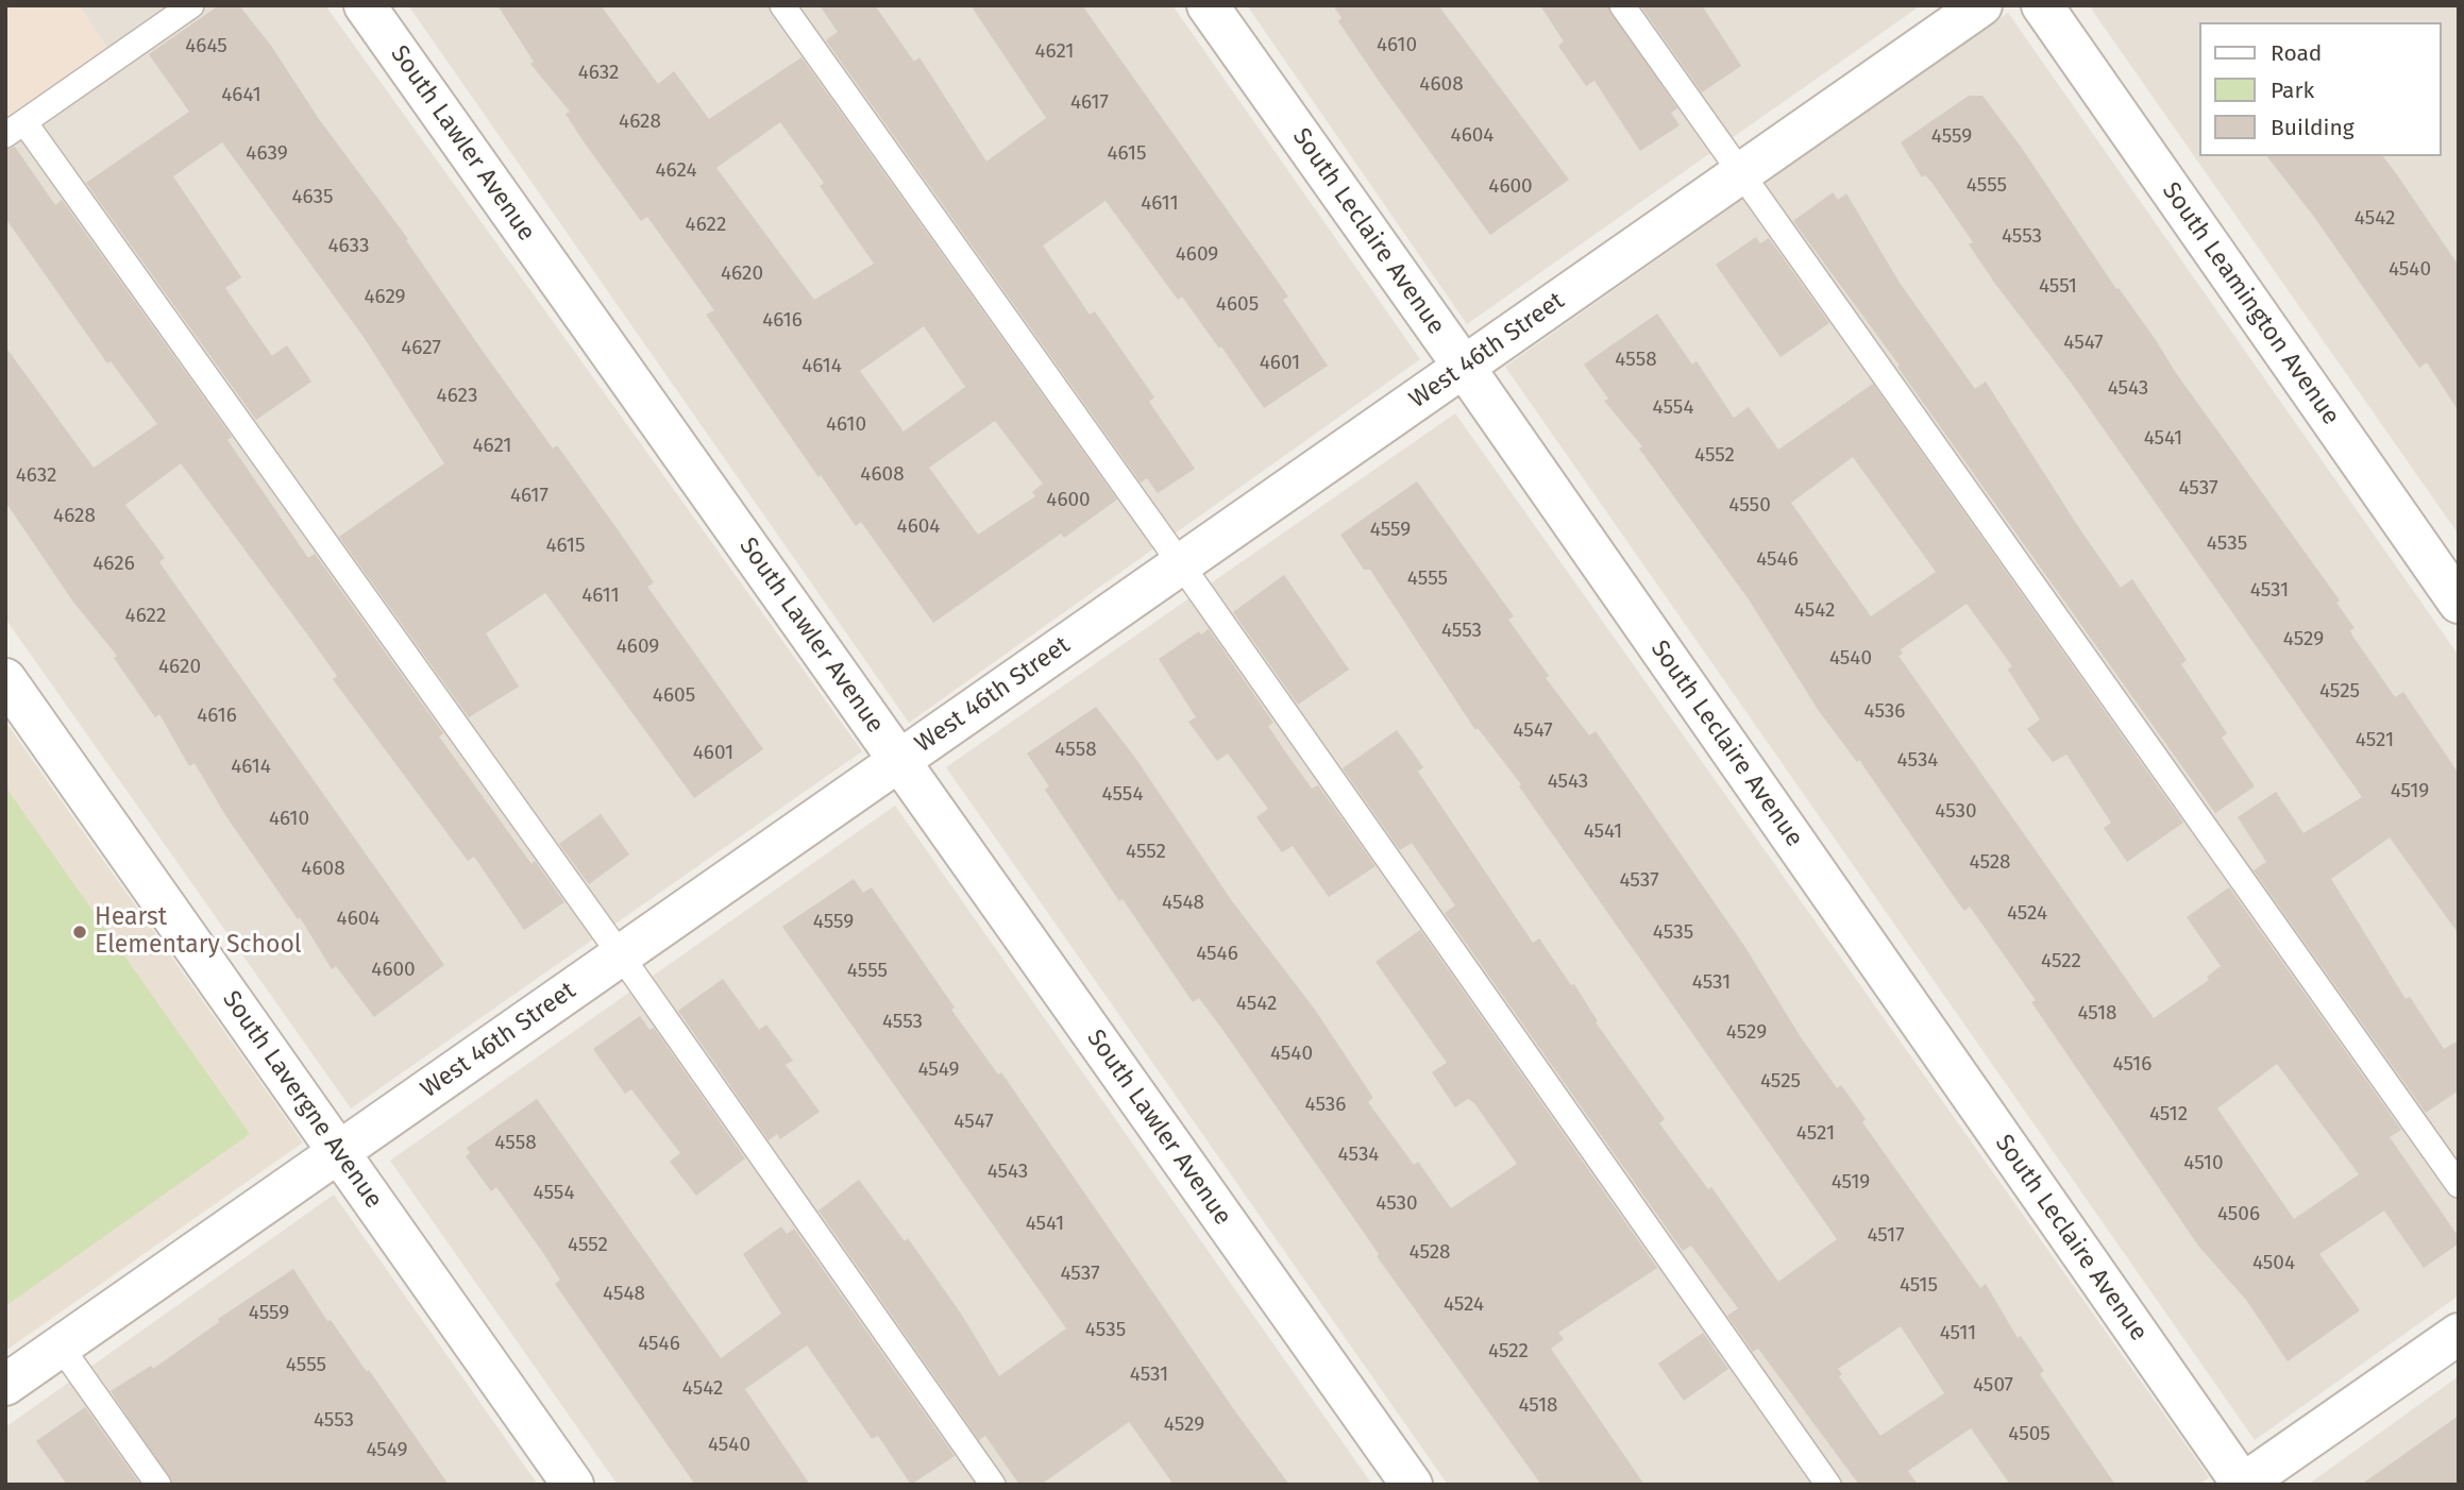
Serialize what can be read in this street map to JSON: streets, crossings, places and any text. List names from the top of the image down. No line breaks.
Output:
{"streets":{"street":["South Lawler Avenue","South Leclaire Avenue","South Leamington Avenue","West 46th Street","South Lavergne Avenue"]},"crossings":[["South Lawler Avenue","West 46th Street"],["South Leclaire Avenue","West 46th Street"],["West 46th Street","South Lavergne Avenue"]],"places":["Hearst Elementary School"],"house_numbers":["4610","4645","4621","4632","4608","4641","4617","4628","4604","4559","4639","4615","4624","4555","4600","4635","4611","4542","4622","4553","4633","4609","4540","4620","4551","4629","4605","4616","4547","4627","4558","4601","4614","4543","4623","4554","4610","4541","4621","4552","4608","4632","4537","4617","4600","4550","4628","4604","4559","4535","4615","4546","4626","4555","4531","4611","4542","4622","4553","4529","4609","4540","4620","4525","4605","4536","4616","4547","4521","4558","4601","4534","4614","4543","4519","4554","4530","4610","4541","4552","4528","4608","4537","4548","4524","4604","4559","4535","4546","4522","4600","4555","4531","4542","4518","4553","4529","4540","4516","4549","4525","4536","4512","4547","4521","4558","4534","4510","4543","4519","4554","4530","4506","4541","4517","4552","4528","4504","4537","4515","4548","4524","4559","4535","4511","4546","4522","4555","4531","4507","4542","4518","4553","4529","4505","4540","4549"],"legend":["Road","Park","Building"]}
